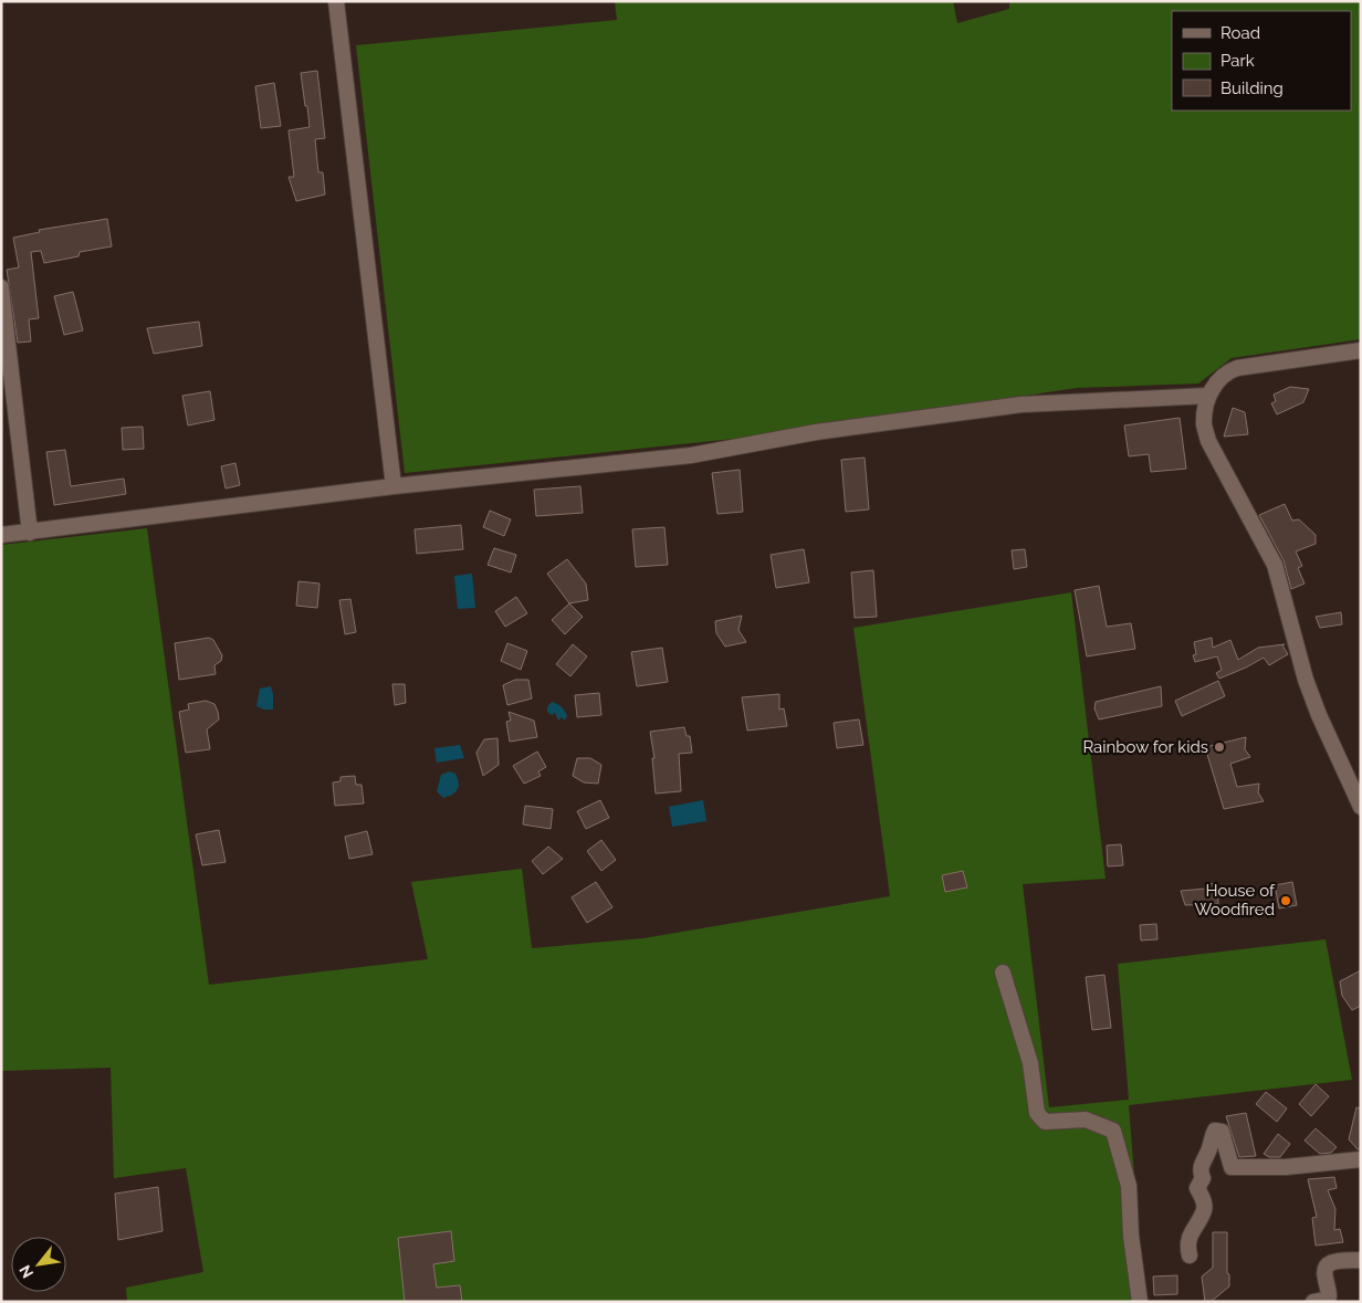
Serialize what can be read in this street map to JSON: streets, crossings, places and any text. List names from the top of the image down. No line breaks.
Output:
{"places":["Rainbow for kids","House of Woodfired"],"legend":["Road","Park","Building"],"north":"bottom left"}
